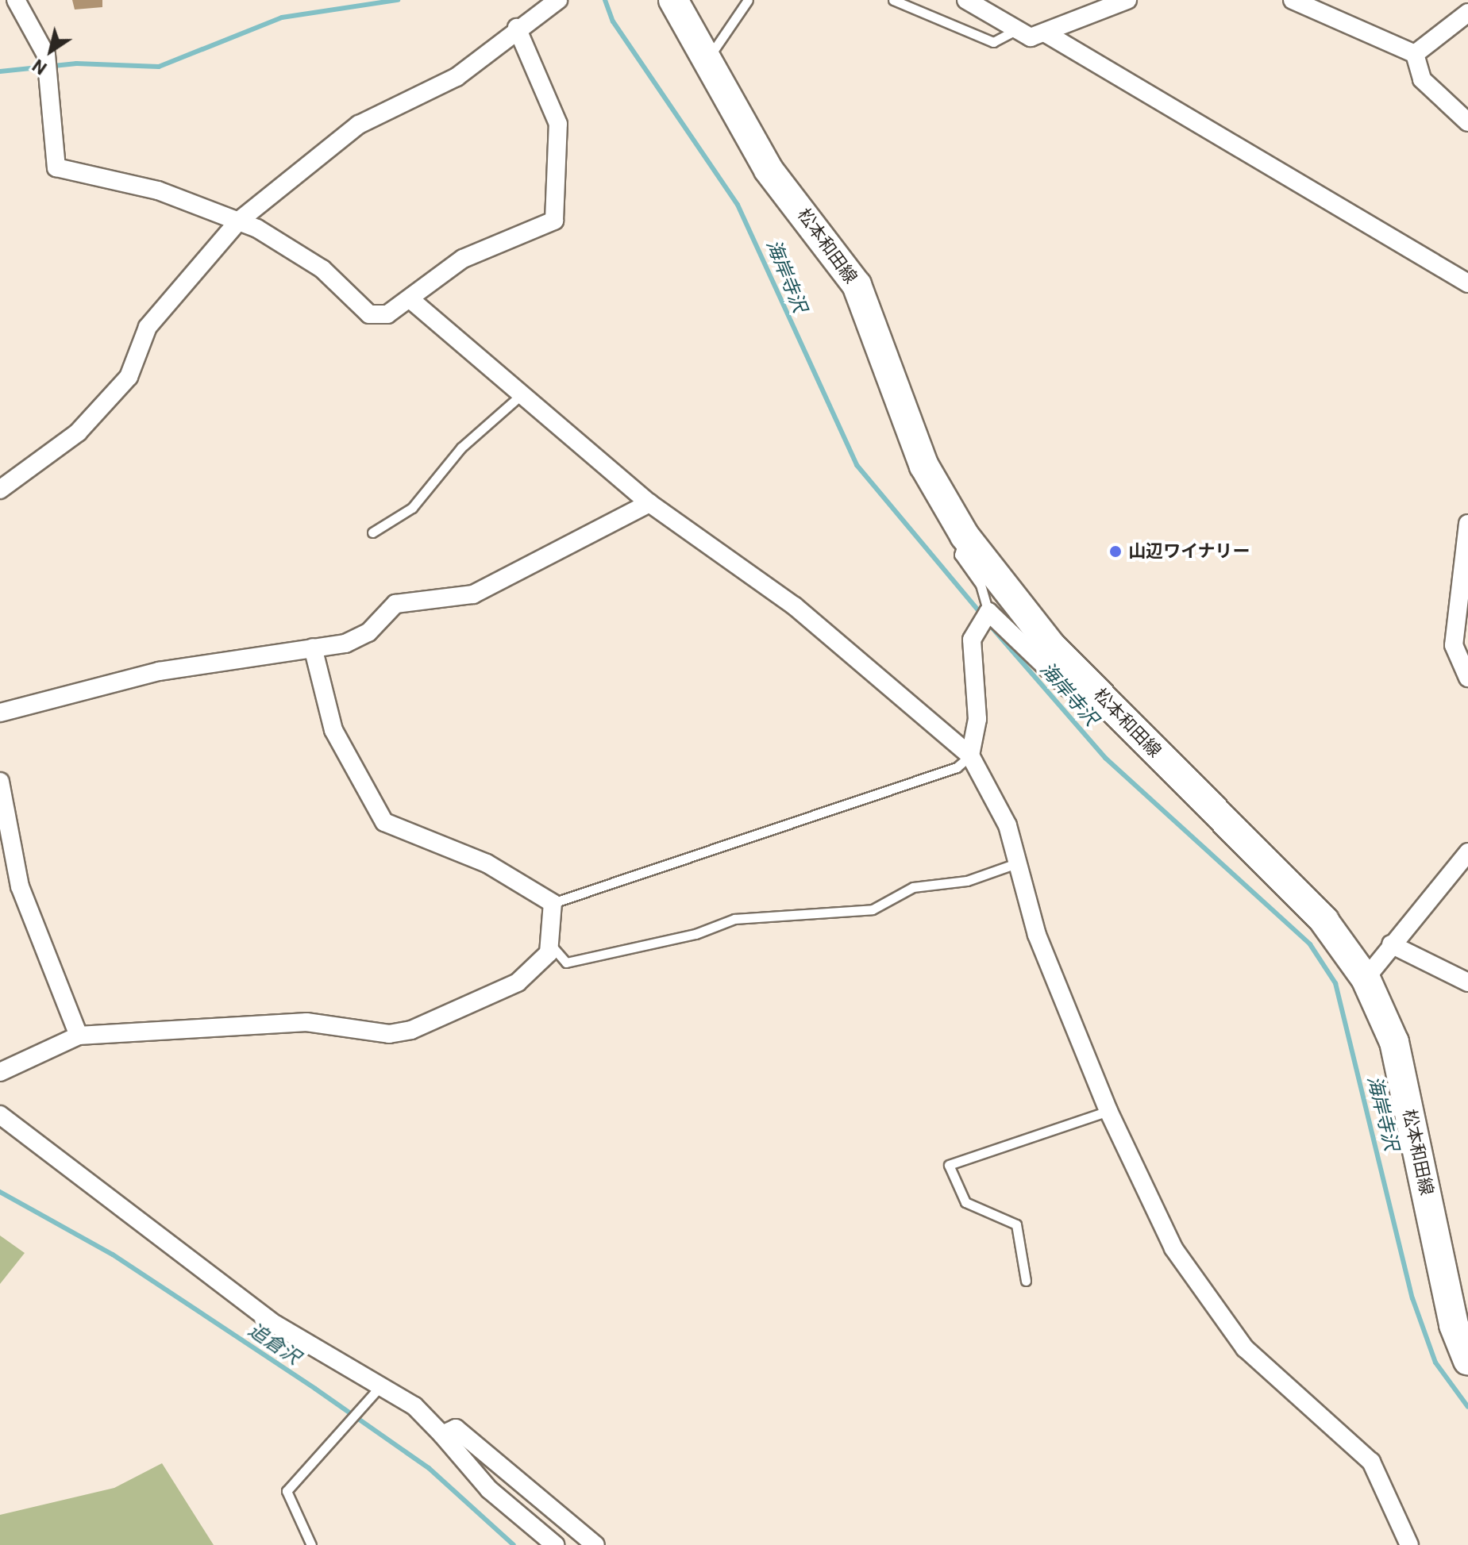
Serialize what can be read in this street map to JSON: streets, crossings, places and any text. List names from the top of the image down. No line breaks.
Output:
{"streets":{"main road":["松本和田線"]},"water":["海岸寺沢","追倉沢"],"places":["山辺ワイナリー"],"north":"bottom left"}
